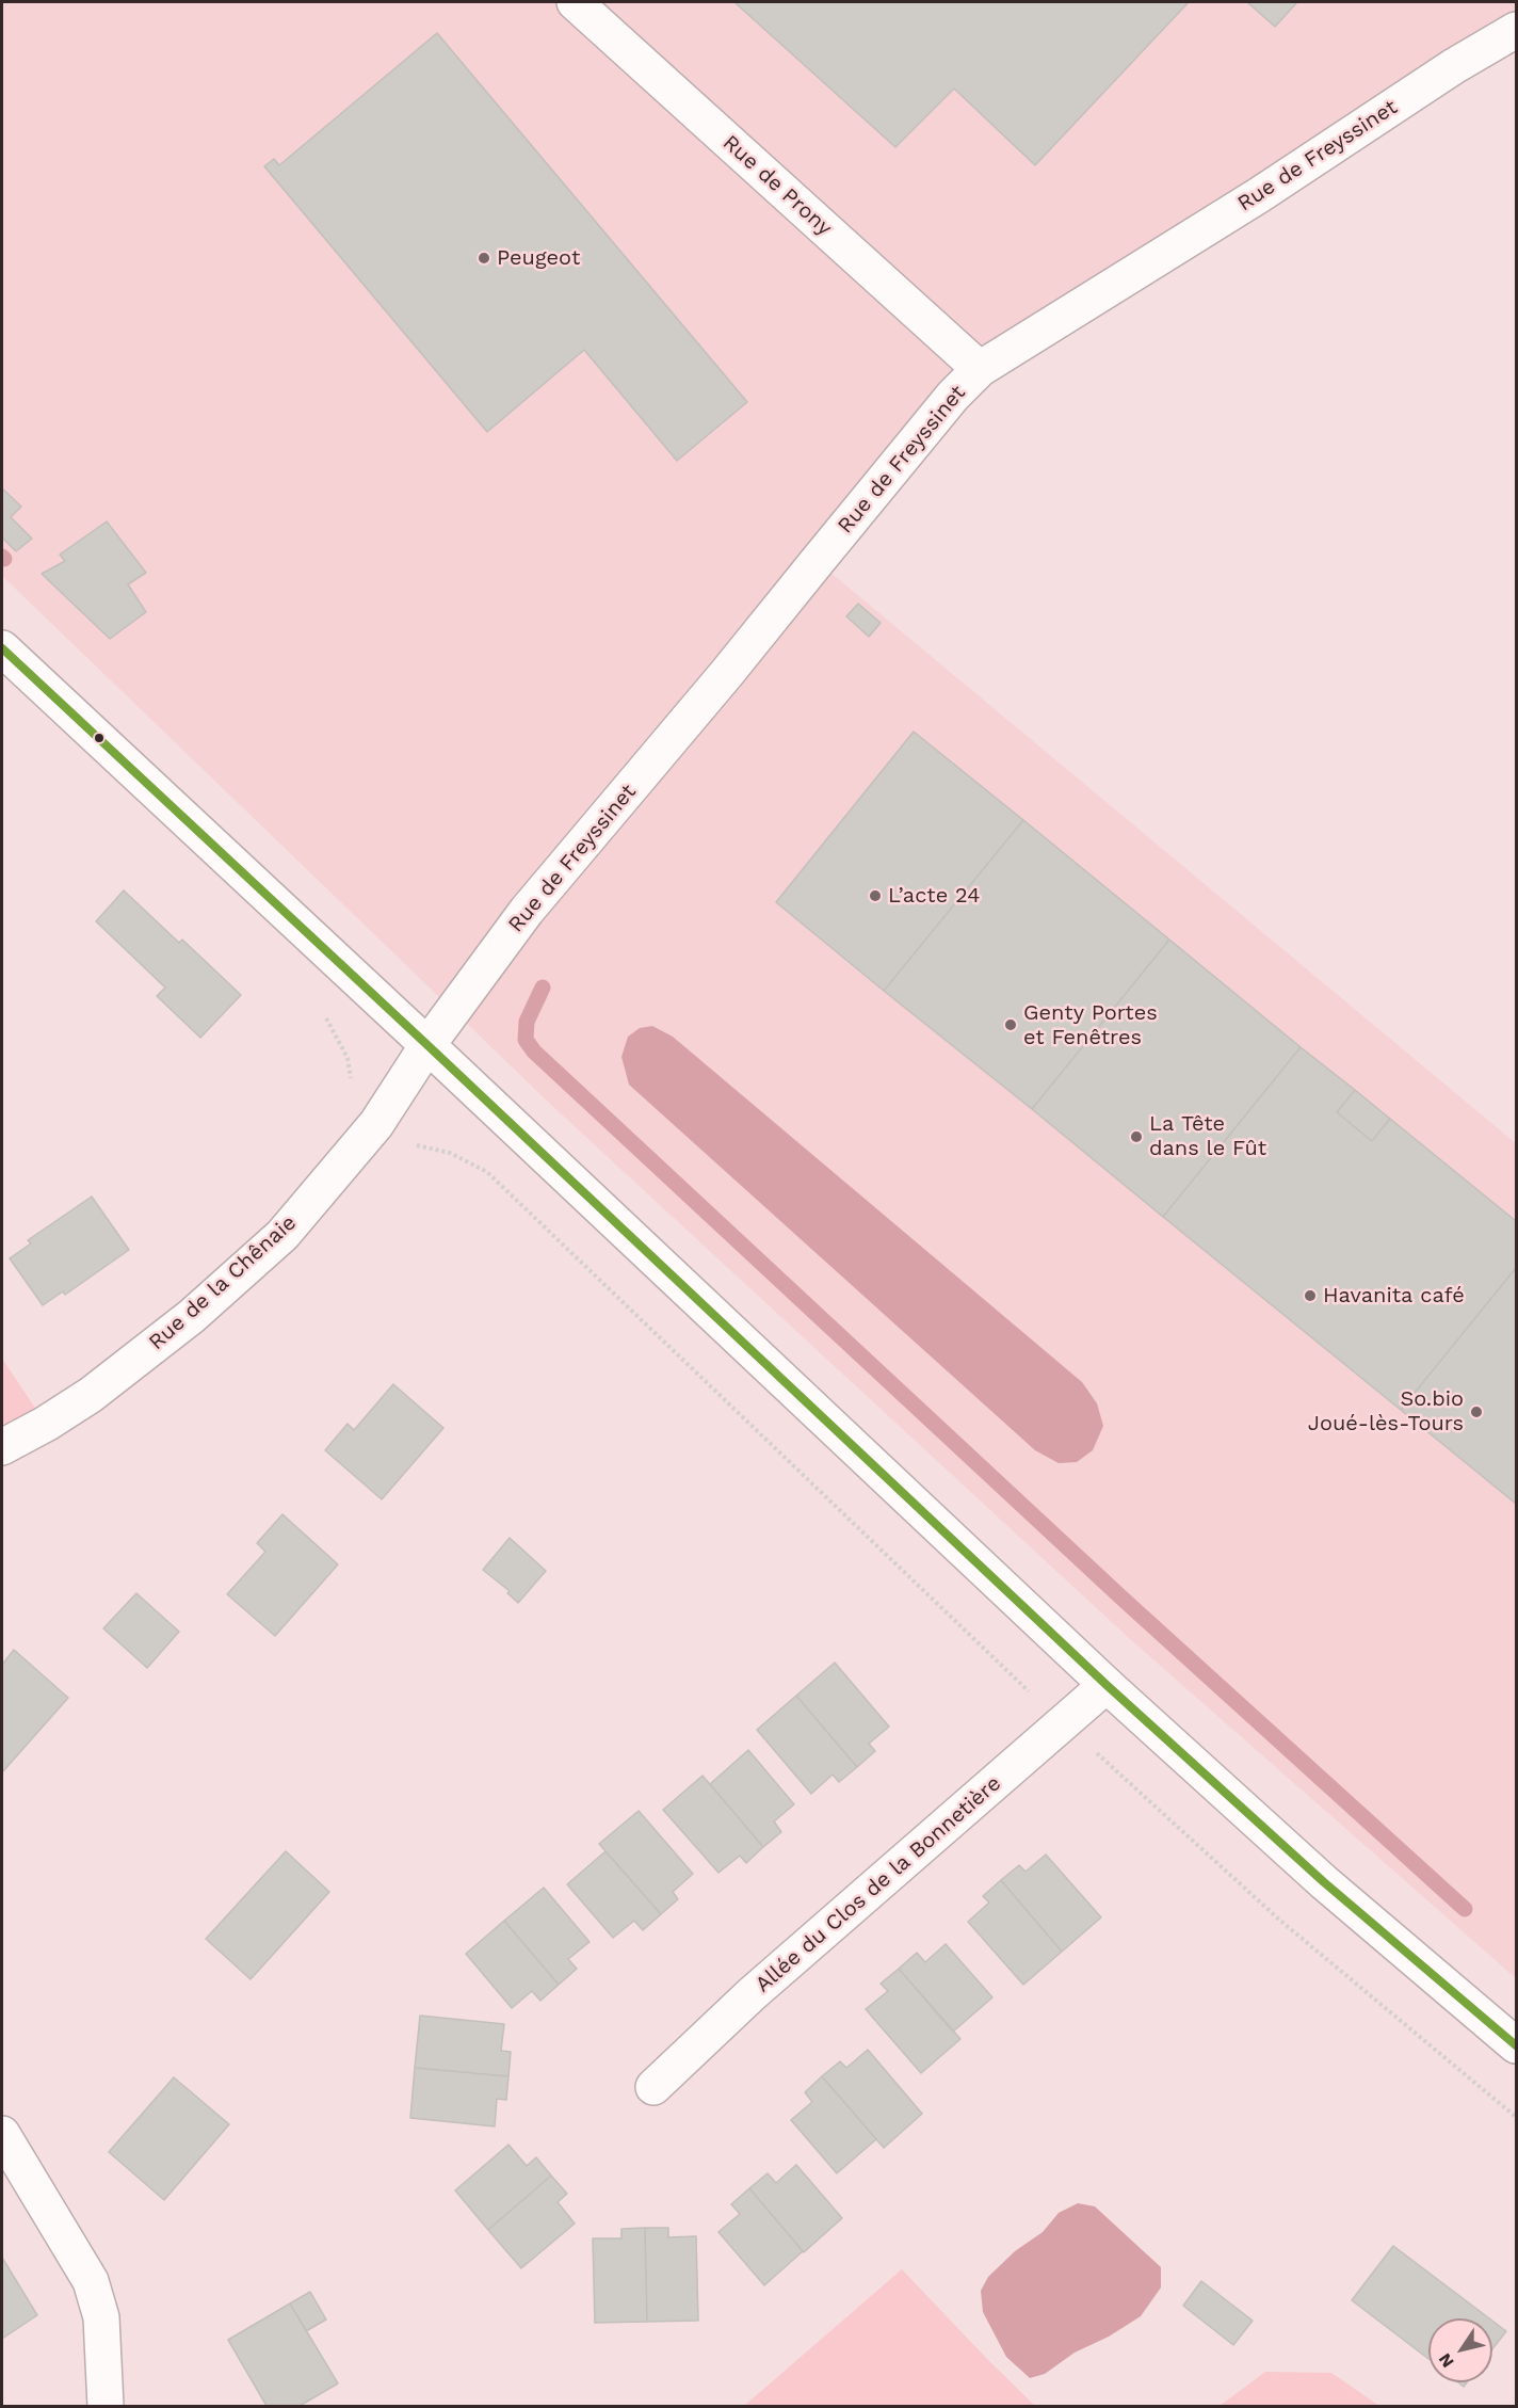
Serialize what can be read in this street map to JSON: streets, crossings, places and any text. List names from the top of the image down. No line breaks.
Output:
{"streets":{"street":["Rue de Freyssinet","Rue de Prony","Rue de la Chênaie","Allée du Clos de la Bonnetière"]},"crossings":[["Rue de Freyssinet","Rue de Prony"],["Rue de Freyssinet","Rue de la Chênaie"]],"places":["Peugeot","L’acte 24","Genty Portes et Fenêtres","La Tête dans le Fût","Havanita café","So.bio Joué-lès-Tours"],"north":"bottom left"}
